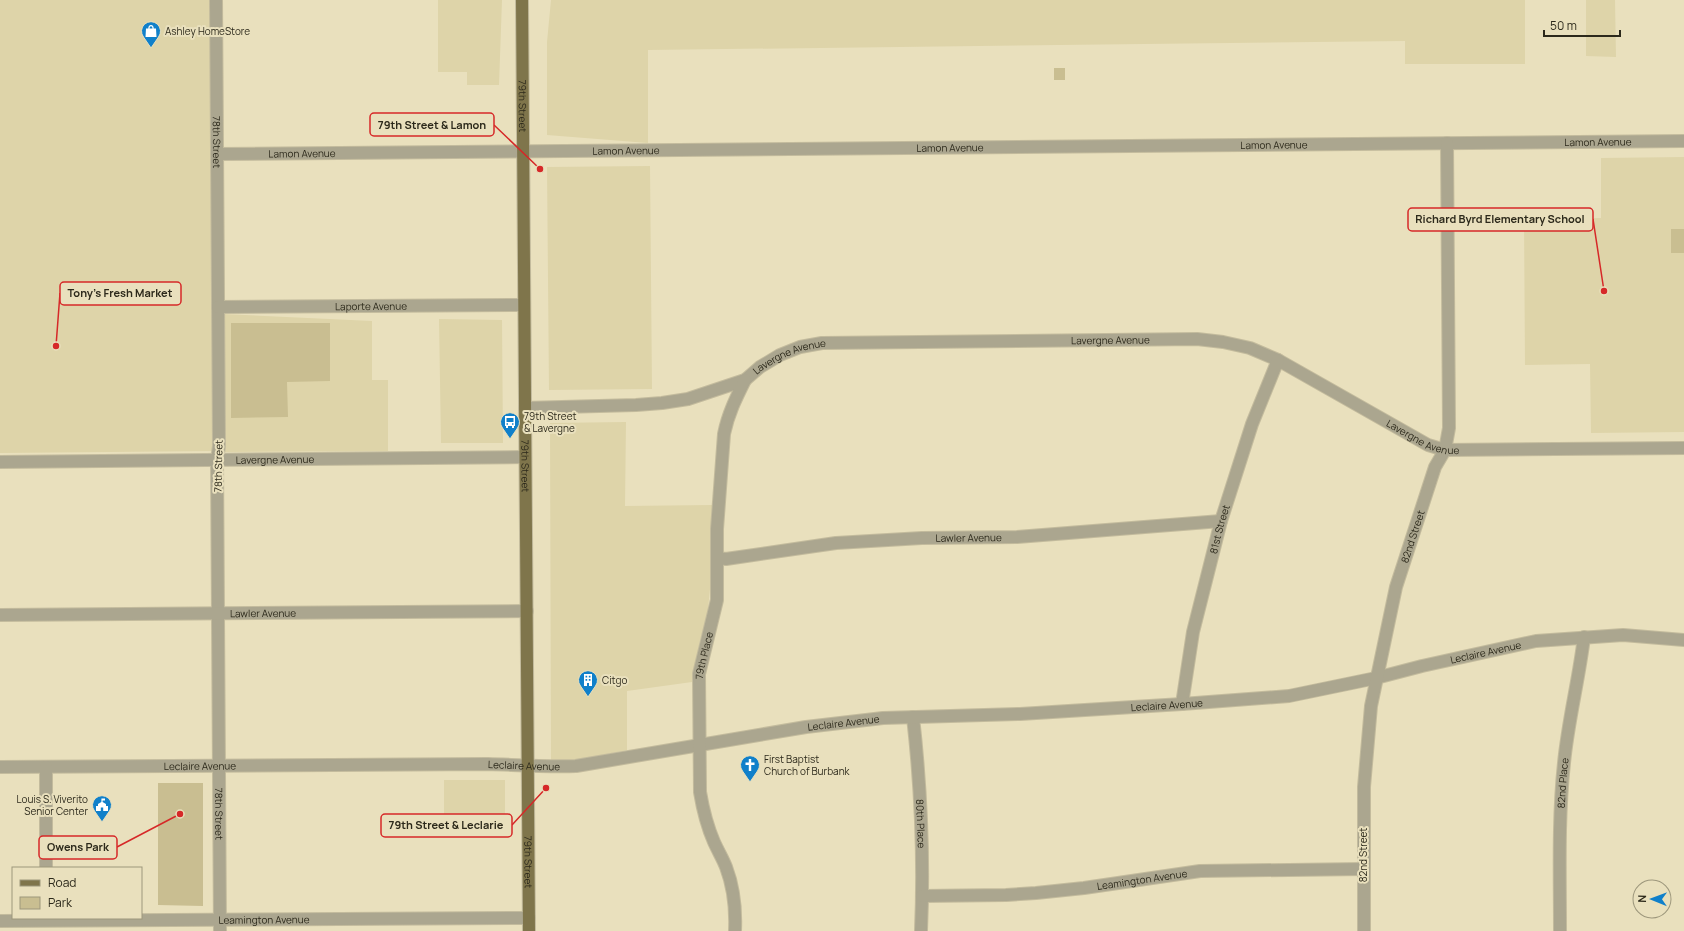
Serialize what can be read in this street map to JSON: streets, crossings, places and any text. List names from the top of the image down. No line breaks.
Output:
{"streets":{"main road":["79th Street"],"street":["78th Street","Lamon Avenue","Laporte Avenue","Lavergne Avenue","81st Street","Lawler Avenue","82nd Street","Leclaire Avenue","79th Place","82nd Place","80th Place","Leamington Avenue"]},"crossings":[["79th Street","Lamon Avenue"],["79th Street","Laporte Avenue"],["79th Street","Lavergne Avenue"],["79th Street","Lawler Avenue"],["79th Street","Leclaire Avenue"],["79th Street","Leamington Avenue"],["78th Street","Lamon Avenue"],["78th Street","Laporte Avenue"],["78th Street","Lavergne Avenue"],["78th Street","Lawler Avenue"],["78th Street","Leclaire Avenue"],["78th Street","Leamington Avenue"],["Lamon Avenue","82nd Street"],["Lavergne Avenue","81st Street"],["Lavergne Avenue","82nd Street"],["Lavergne Avenue","79th Place"],["81st Street","Lawler Avenue"],["81st Street","Leclaire Avenue"],["Lawler Avenue","79th Place"],["82nd Street","Leclaire Avenue"],["82nd Street","Leamington Avenue"],["Leclaire Avenue","79th Place"],["Leclaire Avenue","82nd Place"],["Leclaire Avenue","80th Place"],["80th Place","Leamington Avenue"]],"places":{"shop":["Ashley HomeStore"],"other":["79th Street & Lamon","Richard Byrd Elementary School","Tony's Fresh Market","79th Street & Leclarie","Owens Park"],"bus stop":["79th Street & Lavergne"],"building":["Citgo"],"church":["First Baptist Church of Burbank"],"public building":["Louis S. Viverito Senior Center"]},"legend":["Road","Park"],"scale_bar":"50 m","north":"left"}
